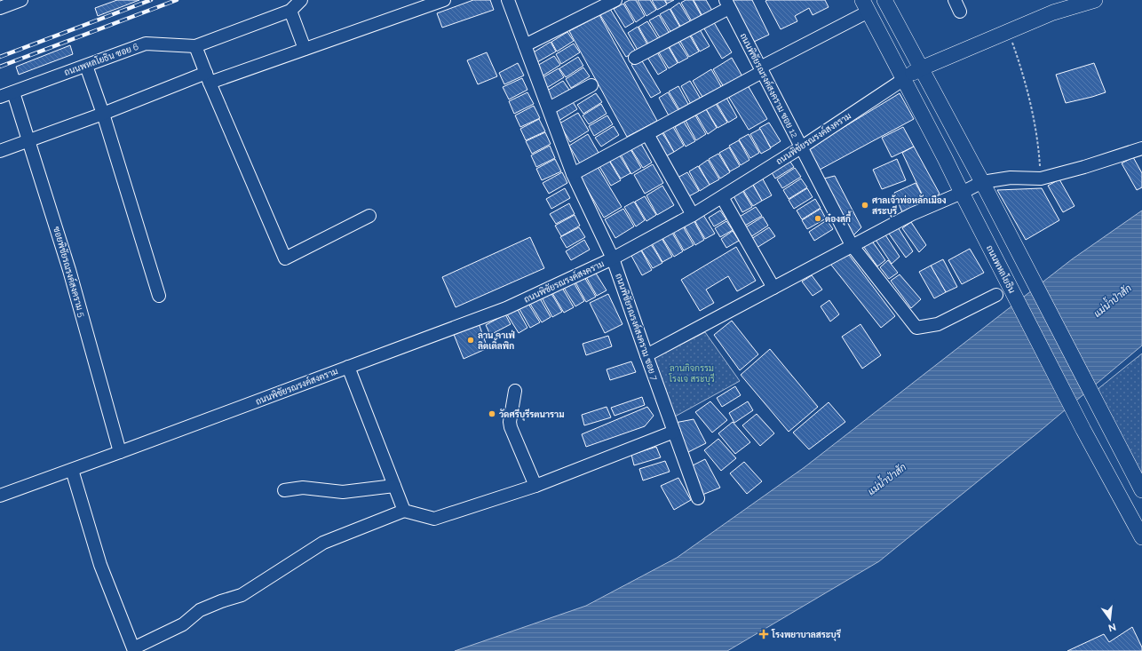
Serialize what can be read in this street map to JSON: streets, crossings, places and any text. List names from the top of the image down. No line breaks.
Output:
{"streets":{"main road":["ถนนพิชัยรณรงค์สงคราม","ถนนพหลโยธิน"],"street":["ถนนพหลโยธิน ซอย 6","ถนนพิชัยรณรงค์สงคราม ซอย 12","ซอยพิชัยรณรงค์สงคราม 5","ถนนพิชัยรณรงค์สงคราม ซอย 7"]},"crossings":[["ถนนพหลโยธิน ซอย 6","ซอยพิชัยรณรงค์สงคราม 5"],["ถนนพิชัยรณรงค์สงคราม ซอย 12","ถนนพิชัยรณรงค์สงคราม"],["ถนนพิชัยรณรงค์สงคราม","ถนนพหลโยธิน"],["ถนนพิชัยรณรงค์สงคราม","ซอยพิชัยรณรงค์สงคราม 5"],["ถนนพิชัยรณรงค์สงคราม","ถนนพิชัยรณรงค์สงคราม ซอย 7"]],"water":["แม่น้ำป่าสัก"],"parks":["ลานกิจกรรม โรงเจ สระบุรี"],"places":{"other":["ศาลเจ้าพ่อหลักเมือง สระบุรี","ต๋องสุกี้","ลาน คาเฟ่ ลิตเติ้ลพิก","วัดศรีบุรีรตนาราม"],"health":["โรงพยาบาลสระบุรี"]},"north":"bottom"}
